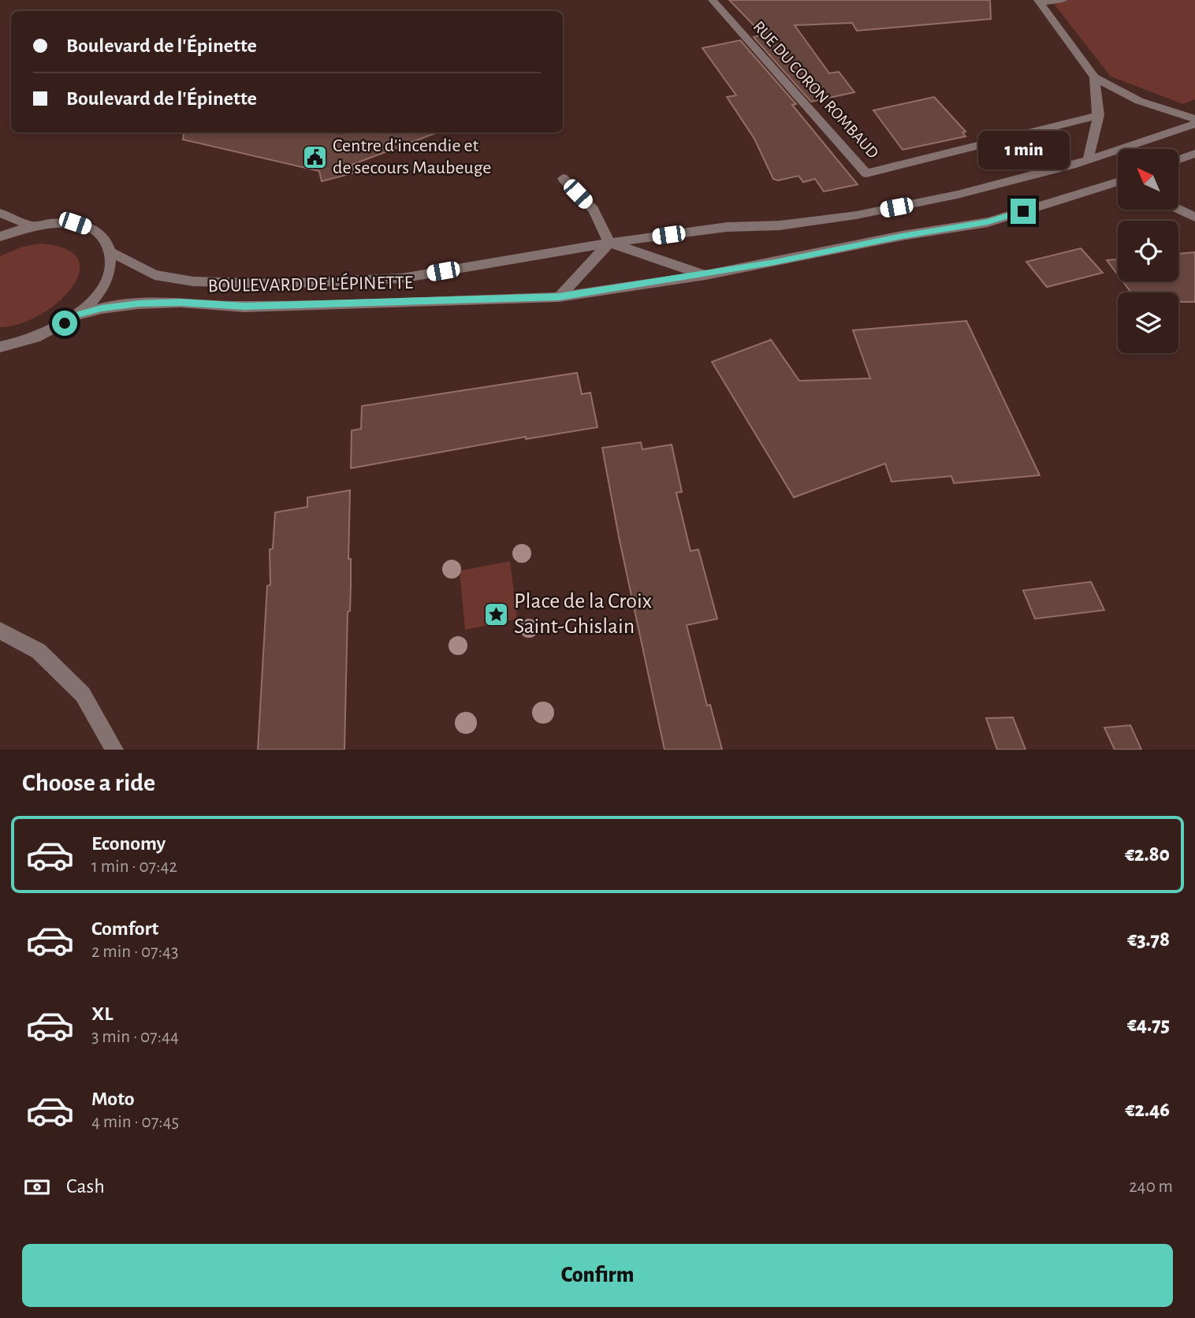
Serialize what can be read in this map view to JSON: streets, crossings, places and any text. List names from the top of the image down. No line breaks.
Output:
{"streets":{"street":["RUE DU CORON ROMBAUD","BOULEVARD DE L'ÉPINETTE"]},"places":{"public building":["Centre d'incendie et de secours Maubeuge"],"place":["Place de la Croix Saint-Ghislain"]},"north":"top left","page":{"banner":["Boulevard de l'Épinette","Boulevard de l'Épinette"],"bubble":"1 min","heading":"Choose a ride","list":[{"name":"Economy","note":"1 min · 07:42","value":"€2.80"},{"name":"Comfort","note":"2 min · 07:43","value":"€3.78"},{"name":"XL","note":"3 min · 07:44","value":"€4.75"},{"name":"Moto","note":"4 min · 07:45","value":"€2.46"}],"pay":["Cash","240 m"],"buttons":"Confirm"}}
